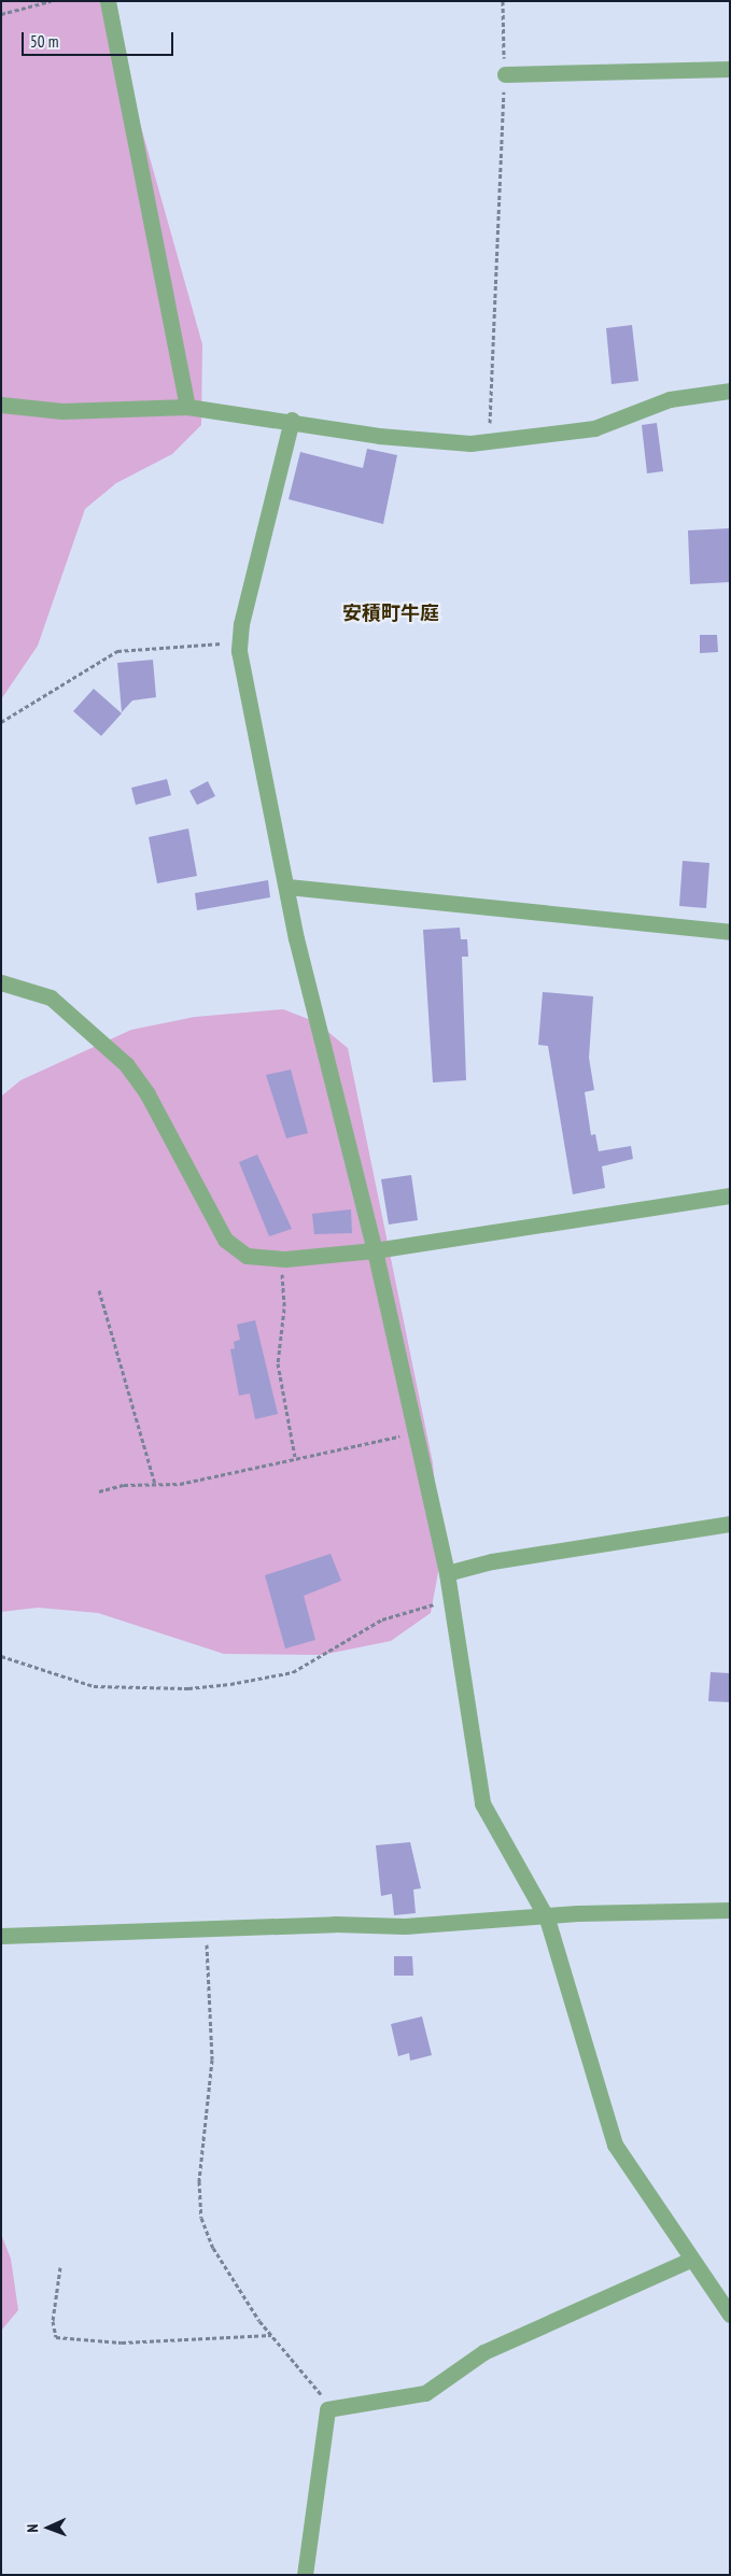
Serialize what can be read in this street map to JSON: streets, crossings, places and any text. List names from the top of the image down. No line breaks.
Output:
{"districts":["安積町牛庭"],"scale_bar":"50 m","north":"left"}
